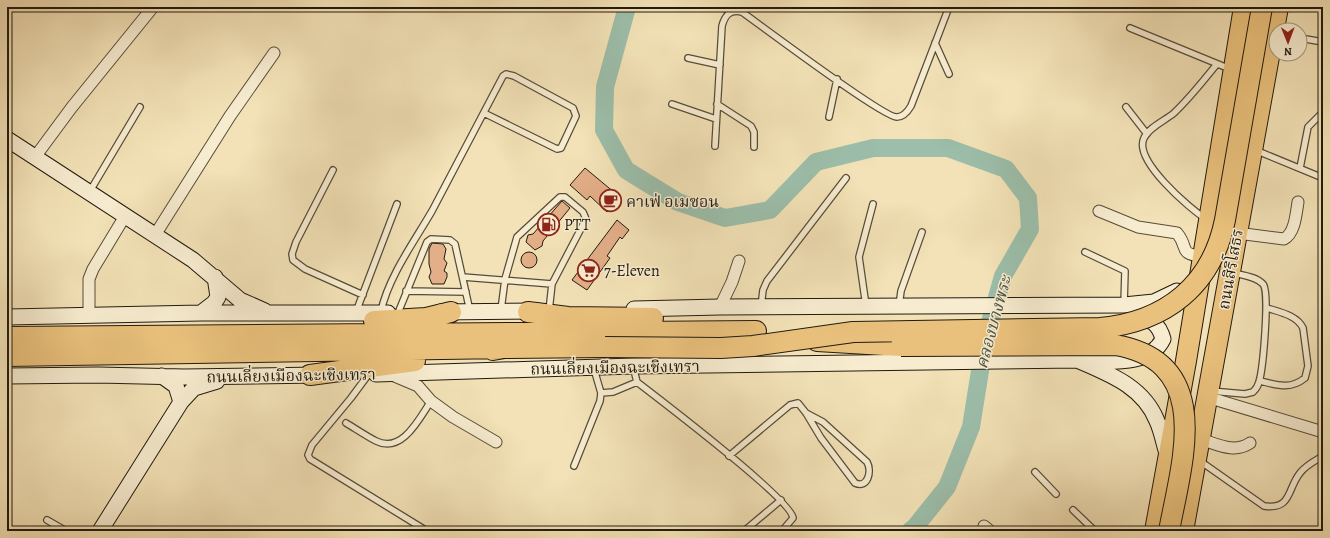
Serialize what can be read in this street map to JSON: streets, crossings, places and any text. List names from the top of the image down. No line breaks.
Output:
{"streets":{"highway":["ถนนสิริโสธร","ถนนเลี่ยงเมืองฉะเชิงเทรา"]},"crossings":[["ถนนสิริโสธร","ถนนเลี่ยงเมืองฉะเชิงเทรา"]],"water":["คลองบางพระ"],"places":{"cafe":["คาเฟ่ อเมซอน"],"fuel station":["PTT"],"supermarket":["7-Eleven"]},"north":"bottom"}
